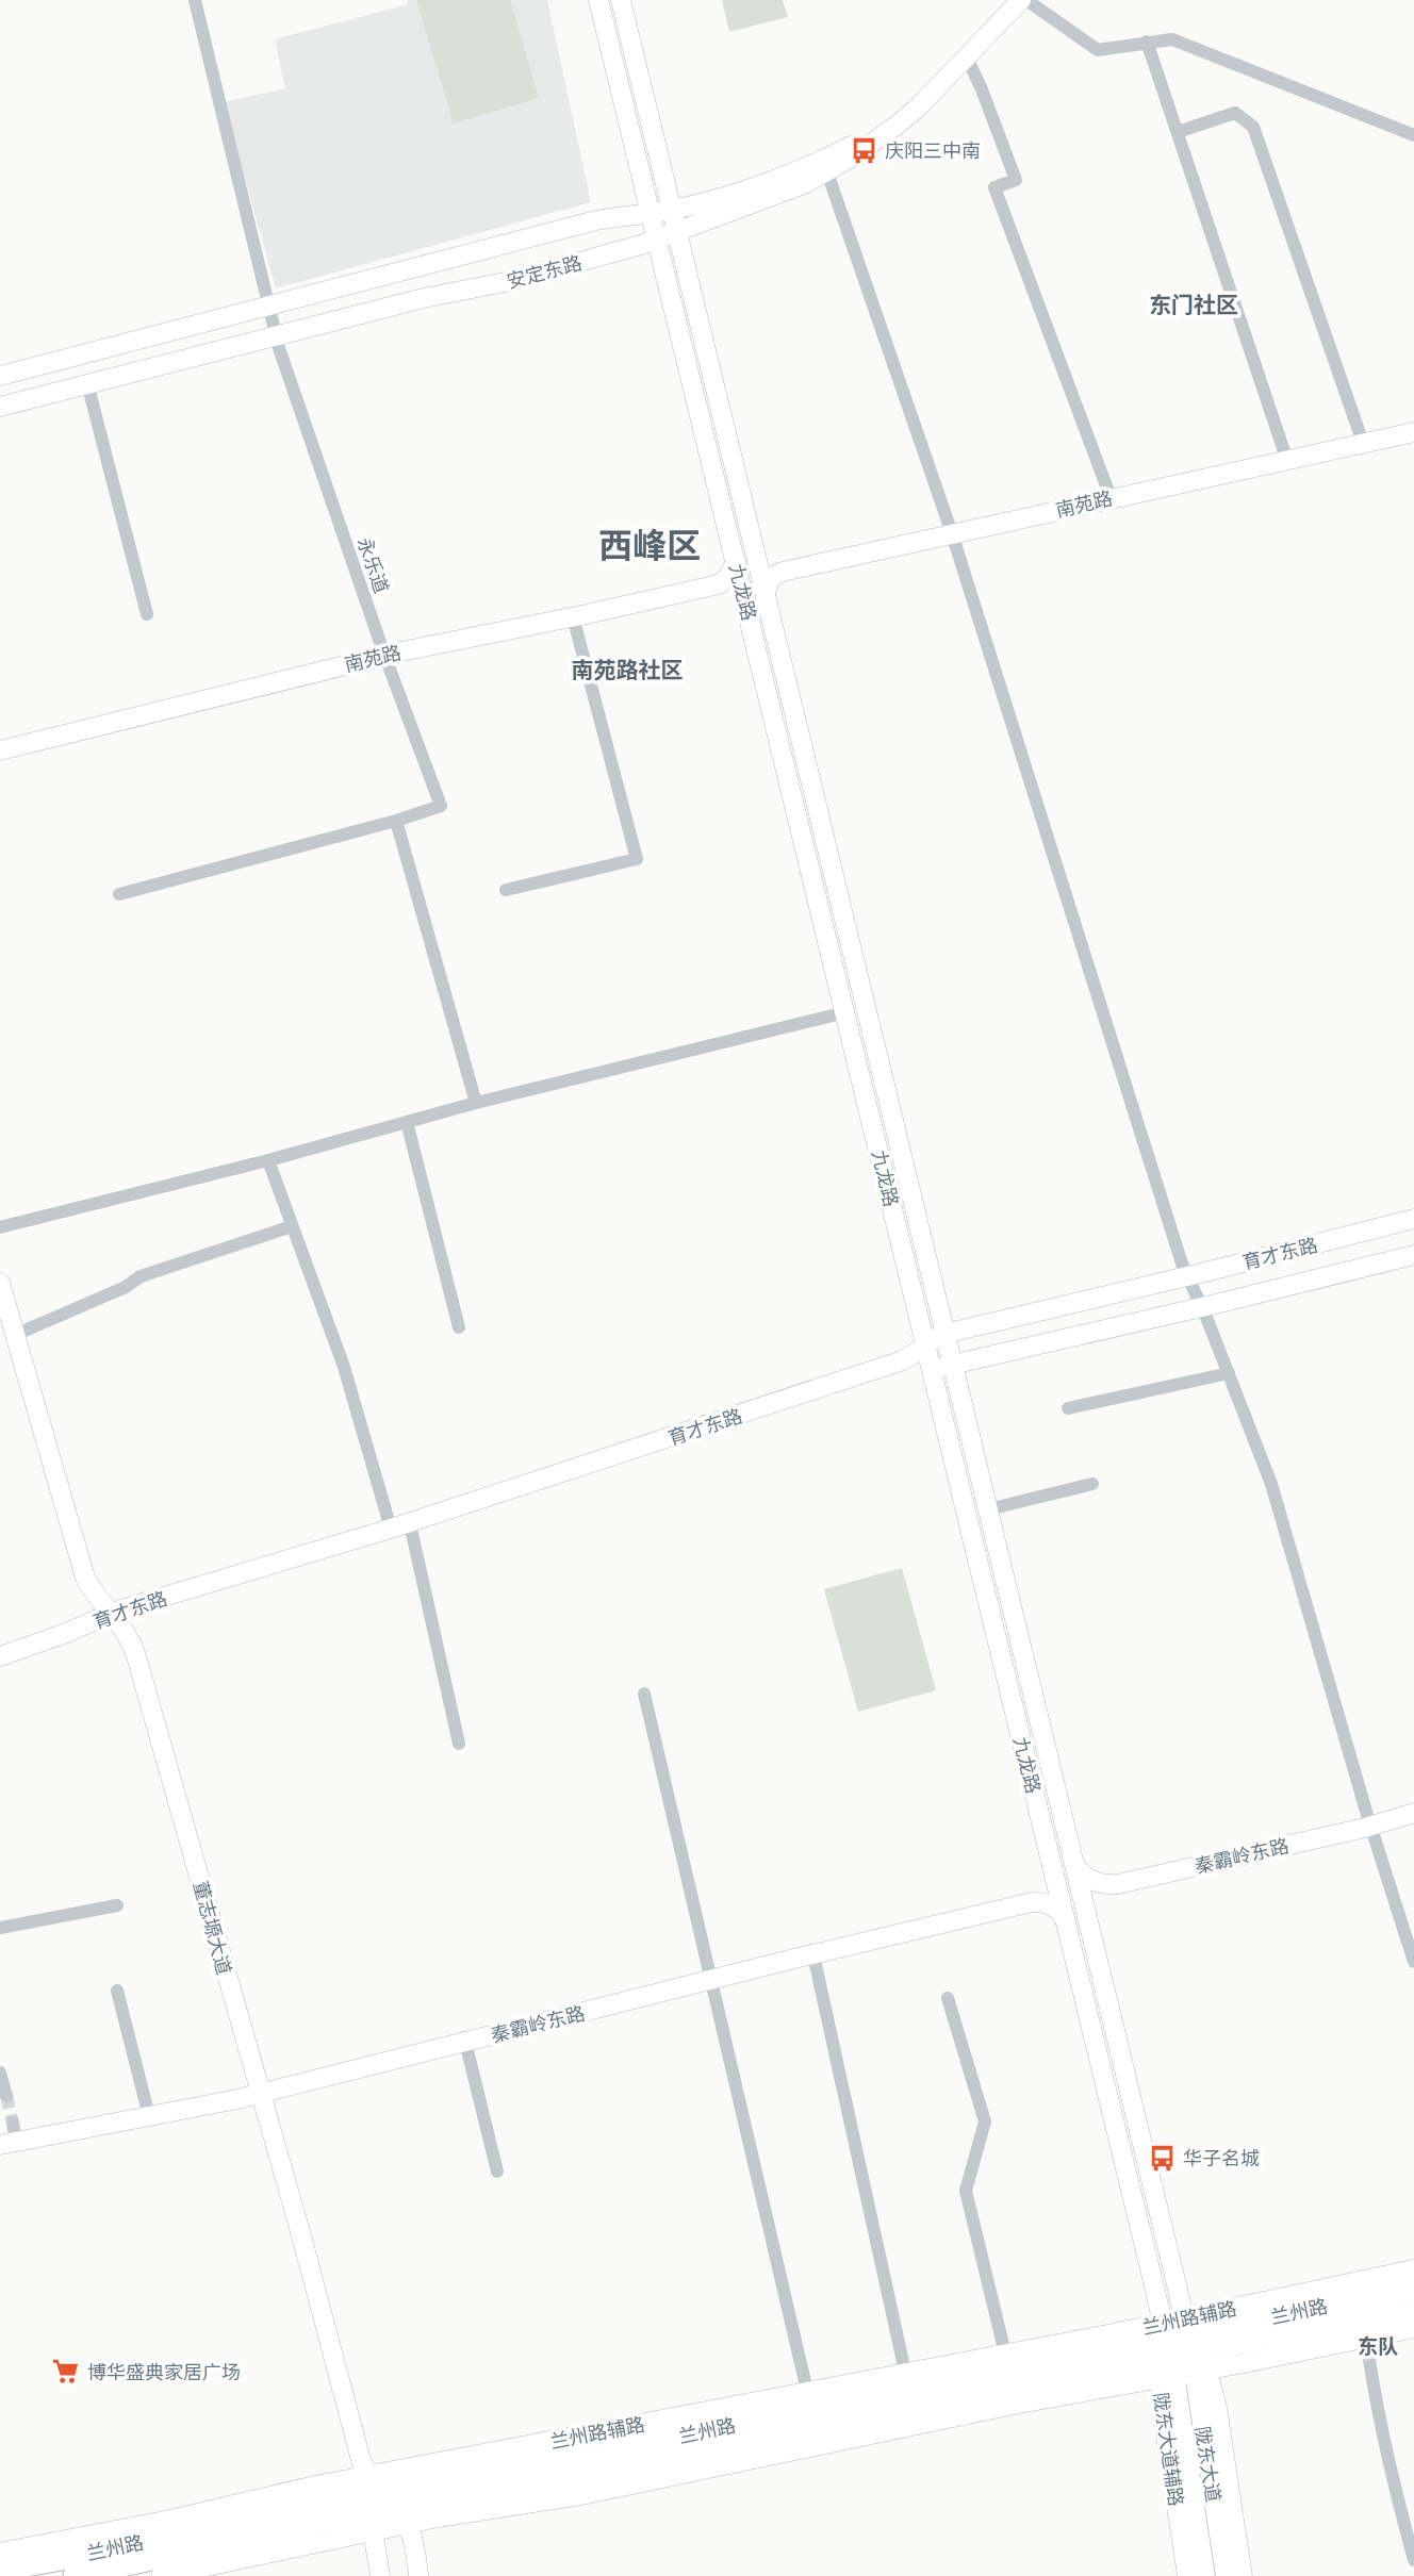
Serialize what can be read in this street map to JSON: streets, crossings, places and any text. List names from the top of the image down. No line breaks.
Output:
{"streets":{"main road":["兰州路"],"street":["安定东路","南苑路","永乐道","九龙路","育才东路","秦霸岭东路","董志塬大道","兰州路辅路","陇东大道辅路","陇东大道"]},"crossings":[["安定东路","永乐道"],["安定东路","九龙路"],["南苑路","永乐道"],["南苑路","九龙路"],["九龙路","育才东路"],["九龙路","秦霸岭东路"],["九龙路","兰州路"],["九龙路","兰州路辅路"],["九龙路","陇东大道辅路"],["九龙路","陇东大道"],["育才东路","董志塬大道"],["秦霸岭东路","董志塬大道"],["董志塬大道","兰州路"],["董志塬大道","兰州路辅路"],["兰州路","兰州路辅路"],["兰州路","陇东大道辅路"],["兰州路","陇东大道"],["兰州路辅路","陇东大道辅路"],["兰州路辅路","陇东大道"],["陇东大道辅路","陇东大道"]],"districts":["东门社区","西峰区","南苑路社区","东队"],"places":{"bus stop":["庆阳三中南","华子名城"],"supermarket":["博华盛典家居广场"]}}
